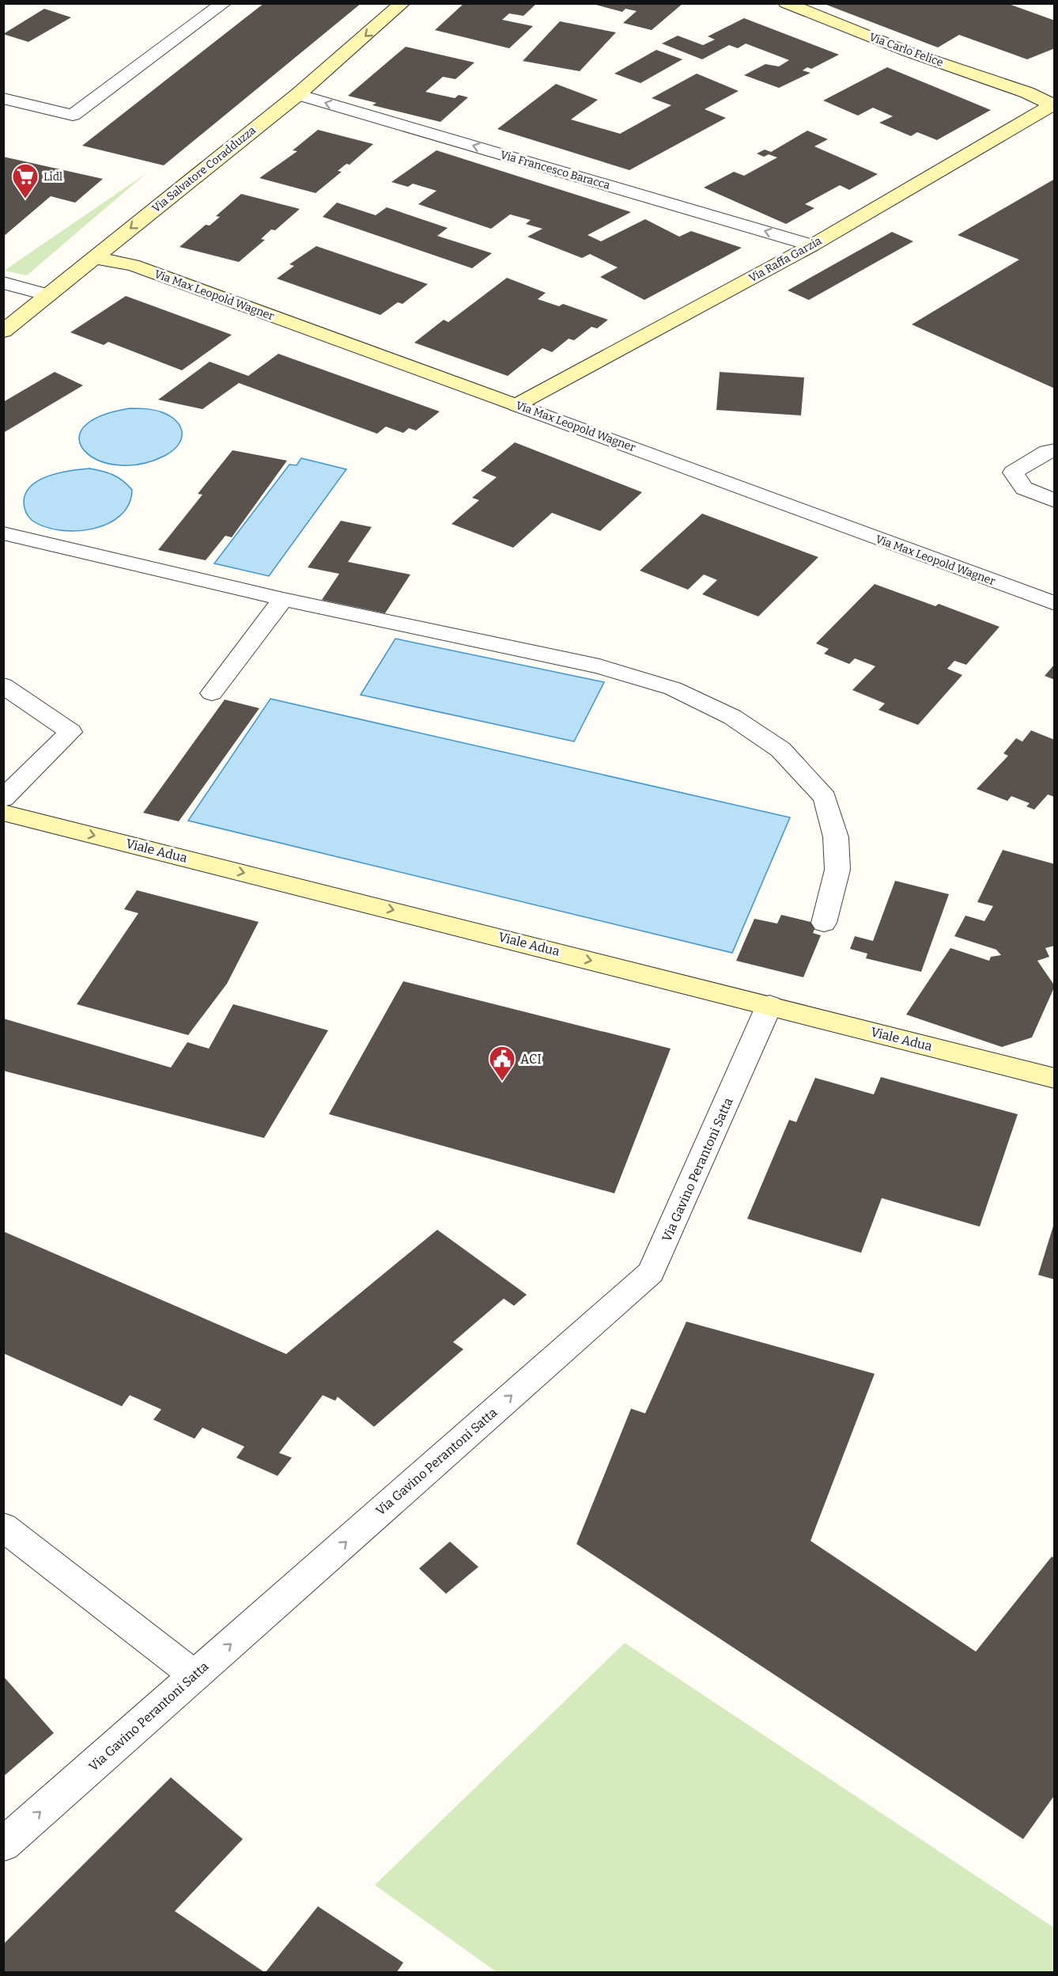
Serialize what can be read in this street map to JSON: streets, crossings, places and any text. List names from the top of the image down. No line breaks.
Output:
{"streets":{"main road":["Via Carlo Felice","Via Salvatore Coradduzza","Via Raffa Garzia","Via Max Leopold Wagner","Viale Adua"],"street":["Via Francesco Baracca","Via Gavino Perantoni Satta"]},"crossings":[["Via Carlo Felice","Via Raffa Garzia"],["Via Salvatore Coradduzza","Via Francesco Baracca"],["Via Salvatore Coradduzza","Via Max Leopold Wagner"],["Via Francesco Baracca","Via Raffa Garzia"],["Via Raffa Garzia","Via Max Leopold Wagner"],["Viale Adua","Via Gavino Perantoni Satta"]],"one_way":["Via Salvatore Coradduzza","Via Francesco Baracca","Viale Adua","Via Gavino Perantoni Satta"],"places":{"supermarket":["Lidl"],"public building":["ACI"]}}
